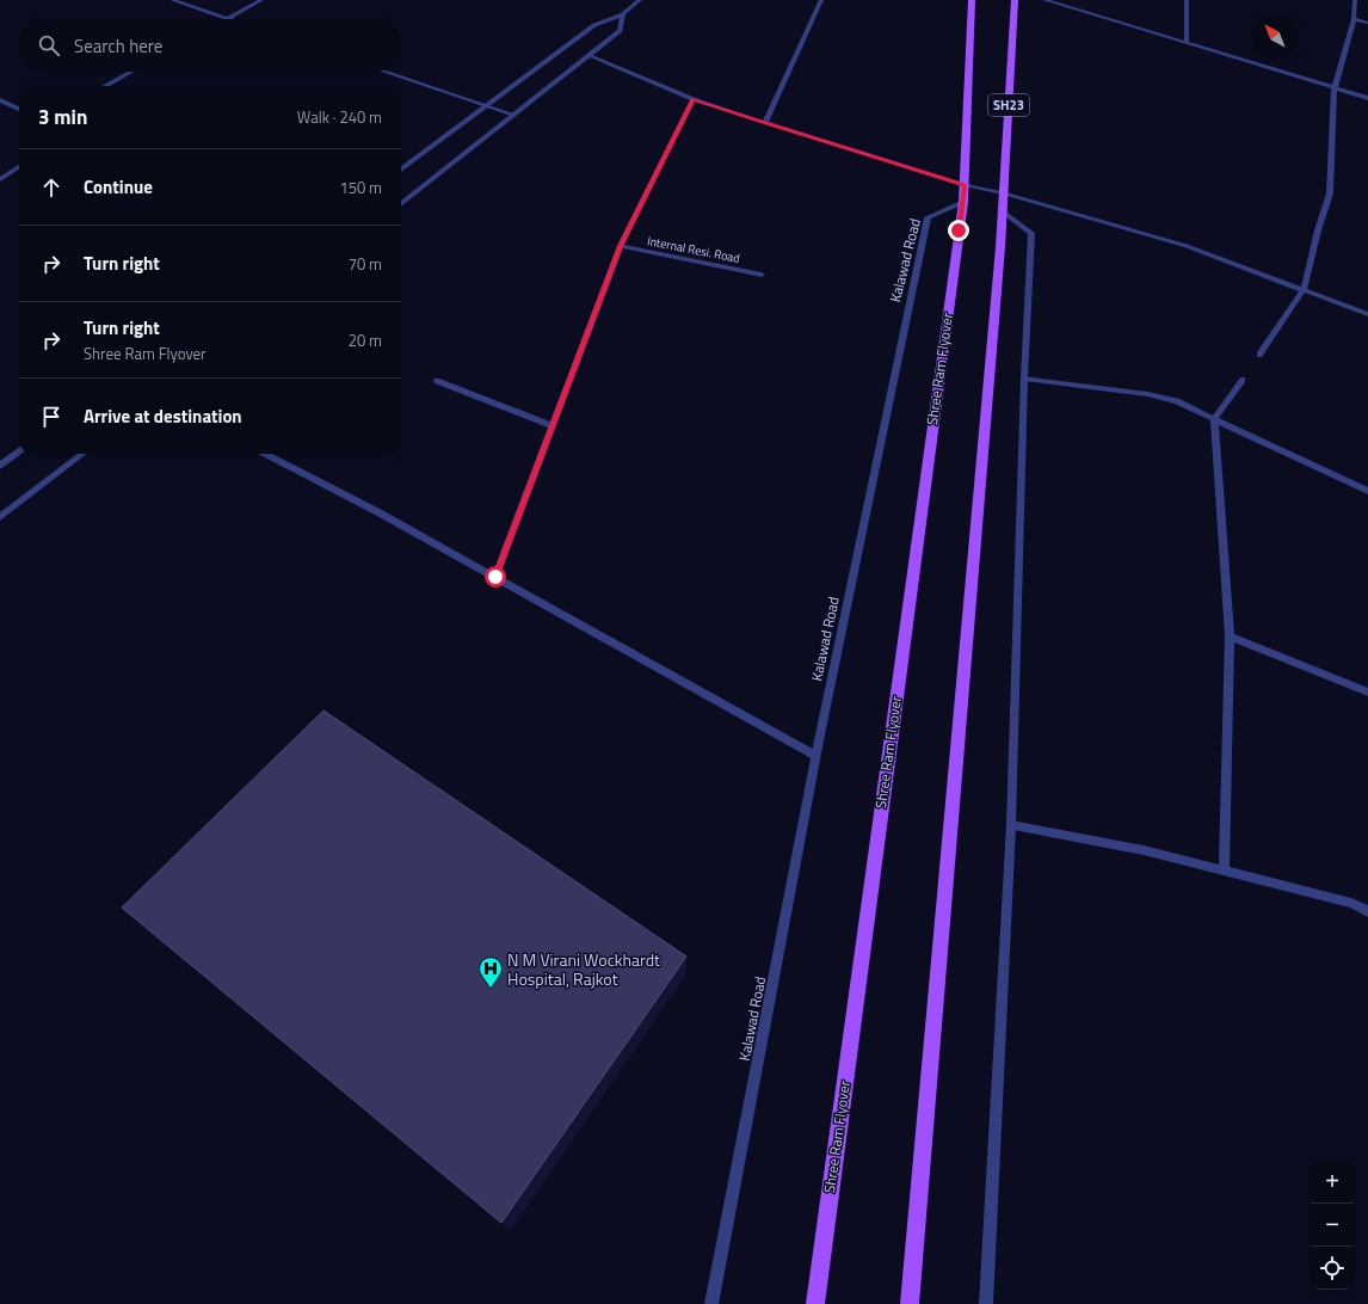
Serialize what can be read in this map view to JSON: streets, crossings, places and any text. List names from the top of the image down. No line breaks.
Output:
{"streets":{"main road":["SH23","Shree Ram Flyover"],"street":["Internal Resi. Road","Kalawad Road"]},"crossings":[["SH23","Kalawad Road"],["SH23","Shree Ram Flyover"],["Kalawad Road","Shree Ram Flyover"]],"places":{"hospital":["N M Virani Wockhardt Hospital, Rajkot"]},"north":"top left","page":{"search":"Search here","heading":["3 min","Walk · 240 m"],"list":[["Continue","150 m"],["Turn right","70 m"],["Turn right","Shree Ram Flyover","20 m"],"Arrive at destination"],"map_buttons":["+","−"]}}
